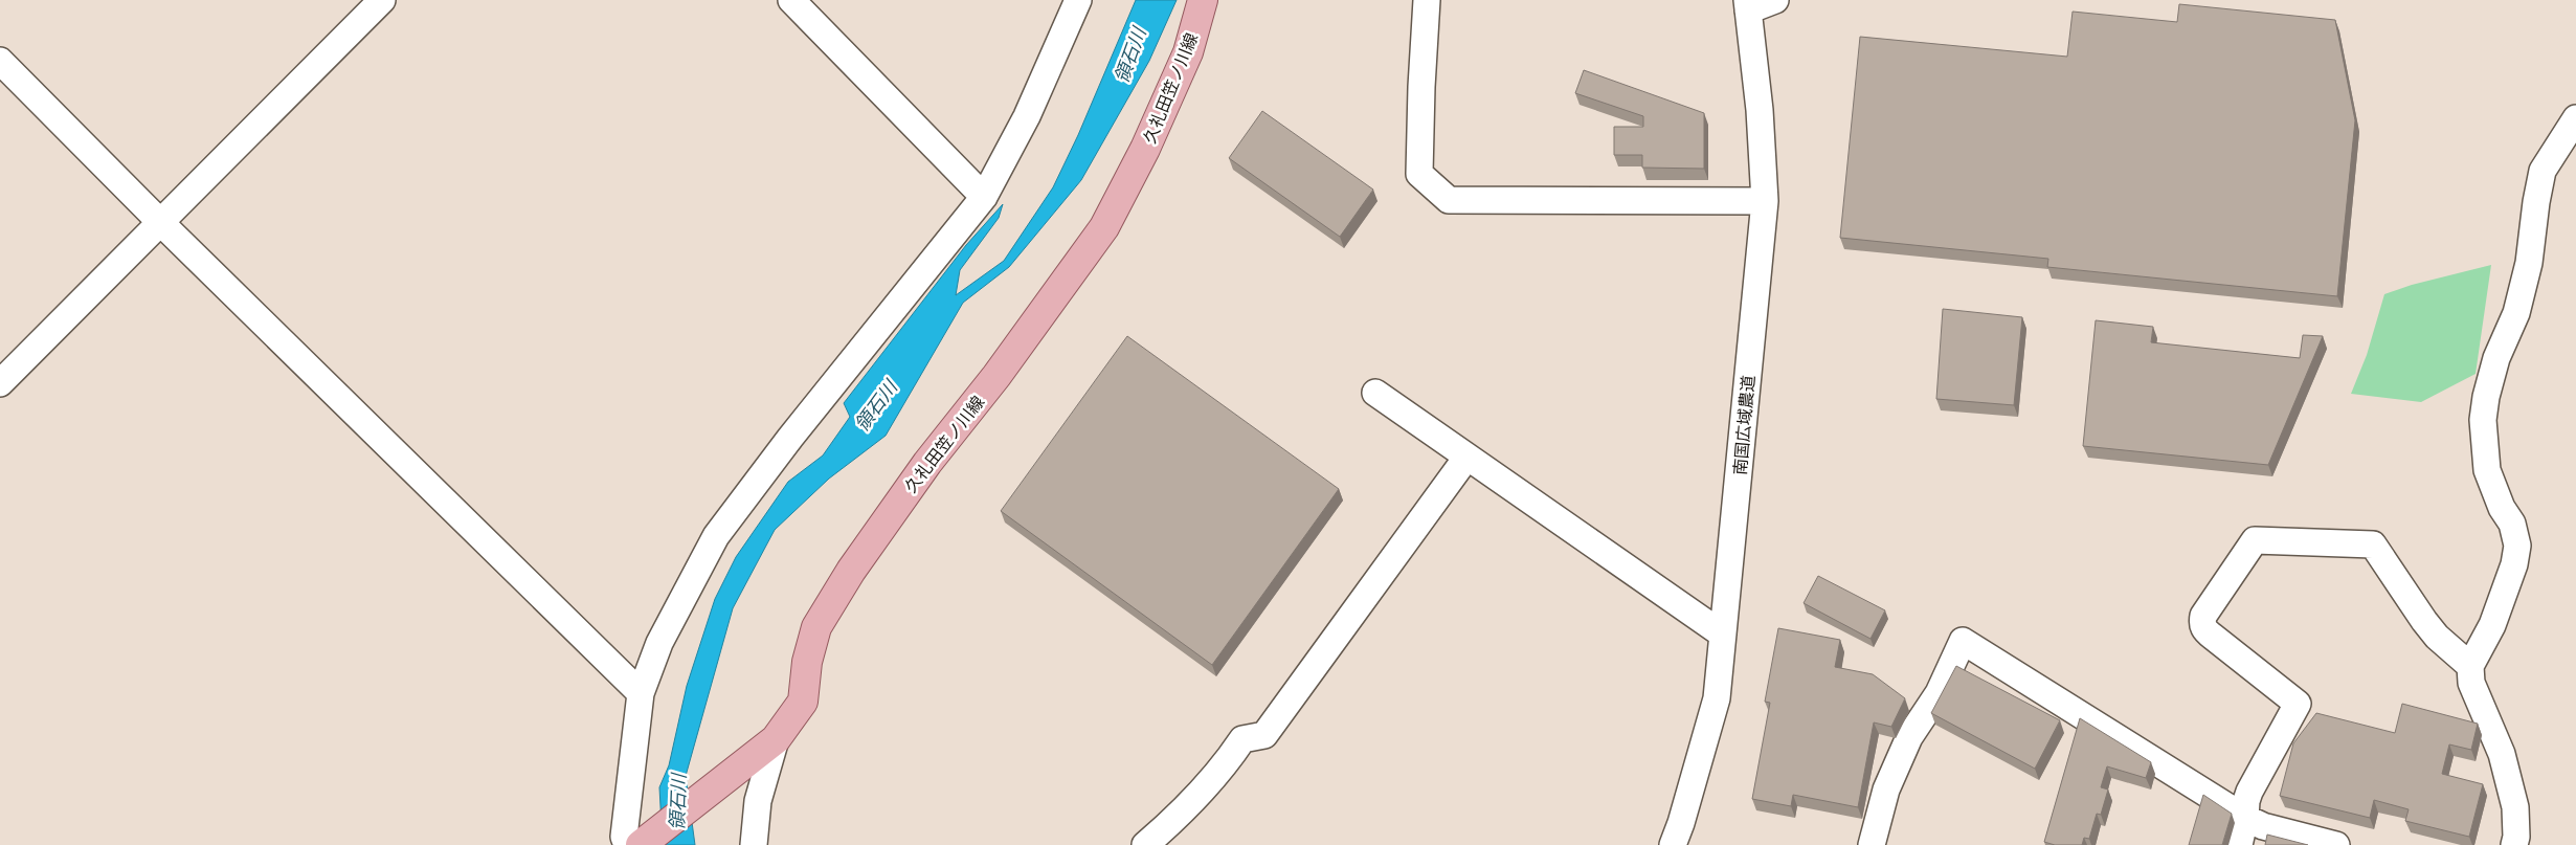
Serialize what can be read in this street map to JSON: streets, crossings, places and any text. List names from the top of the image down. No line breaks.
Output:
{"streets":{"main road":["久礼田笠ノ川線"],"street":["南国広域農道"]},"water":["領石川"]}
